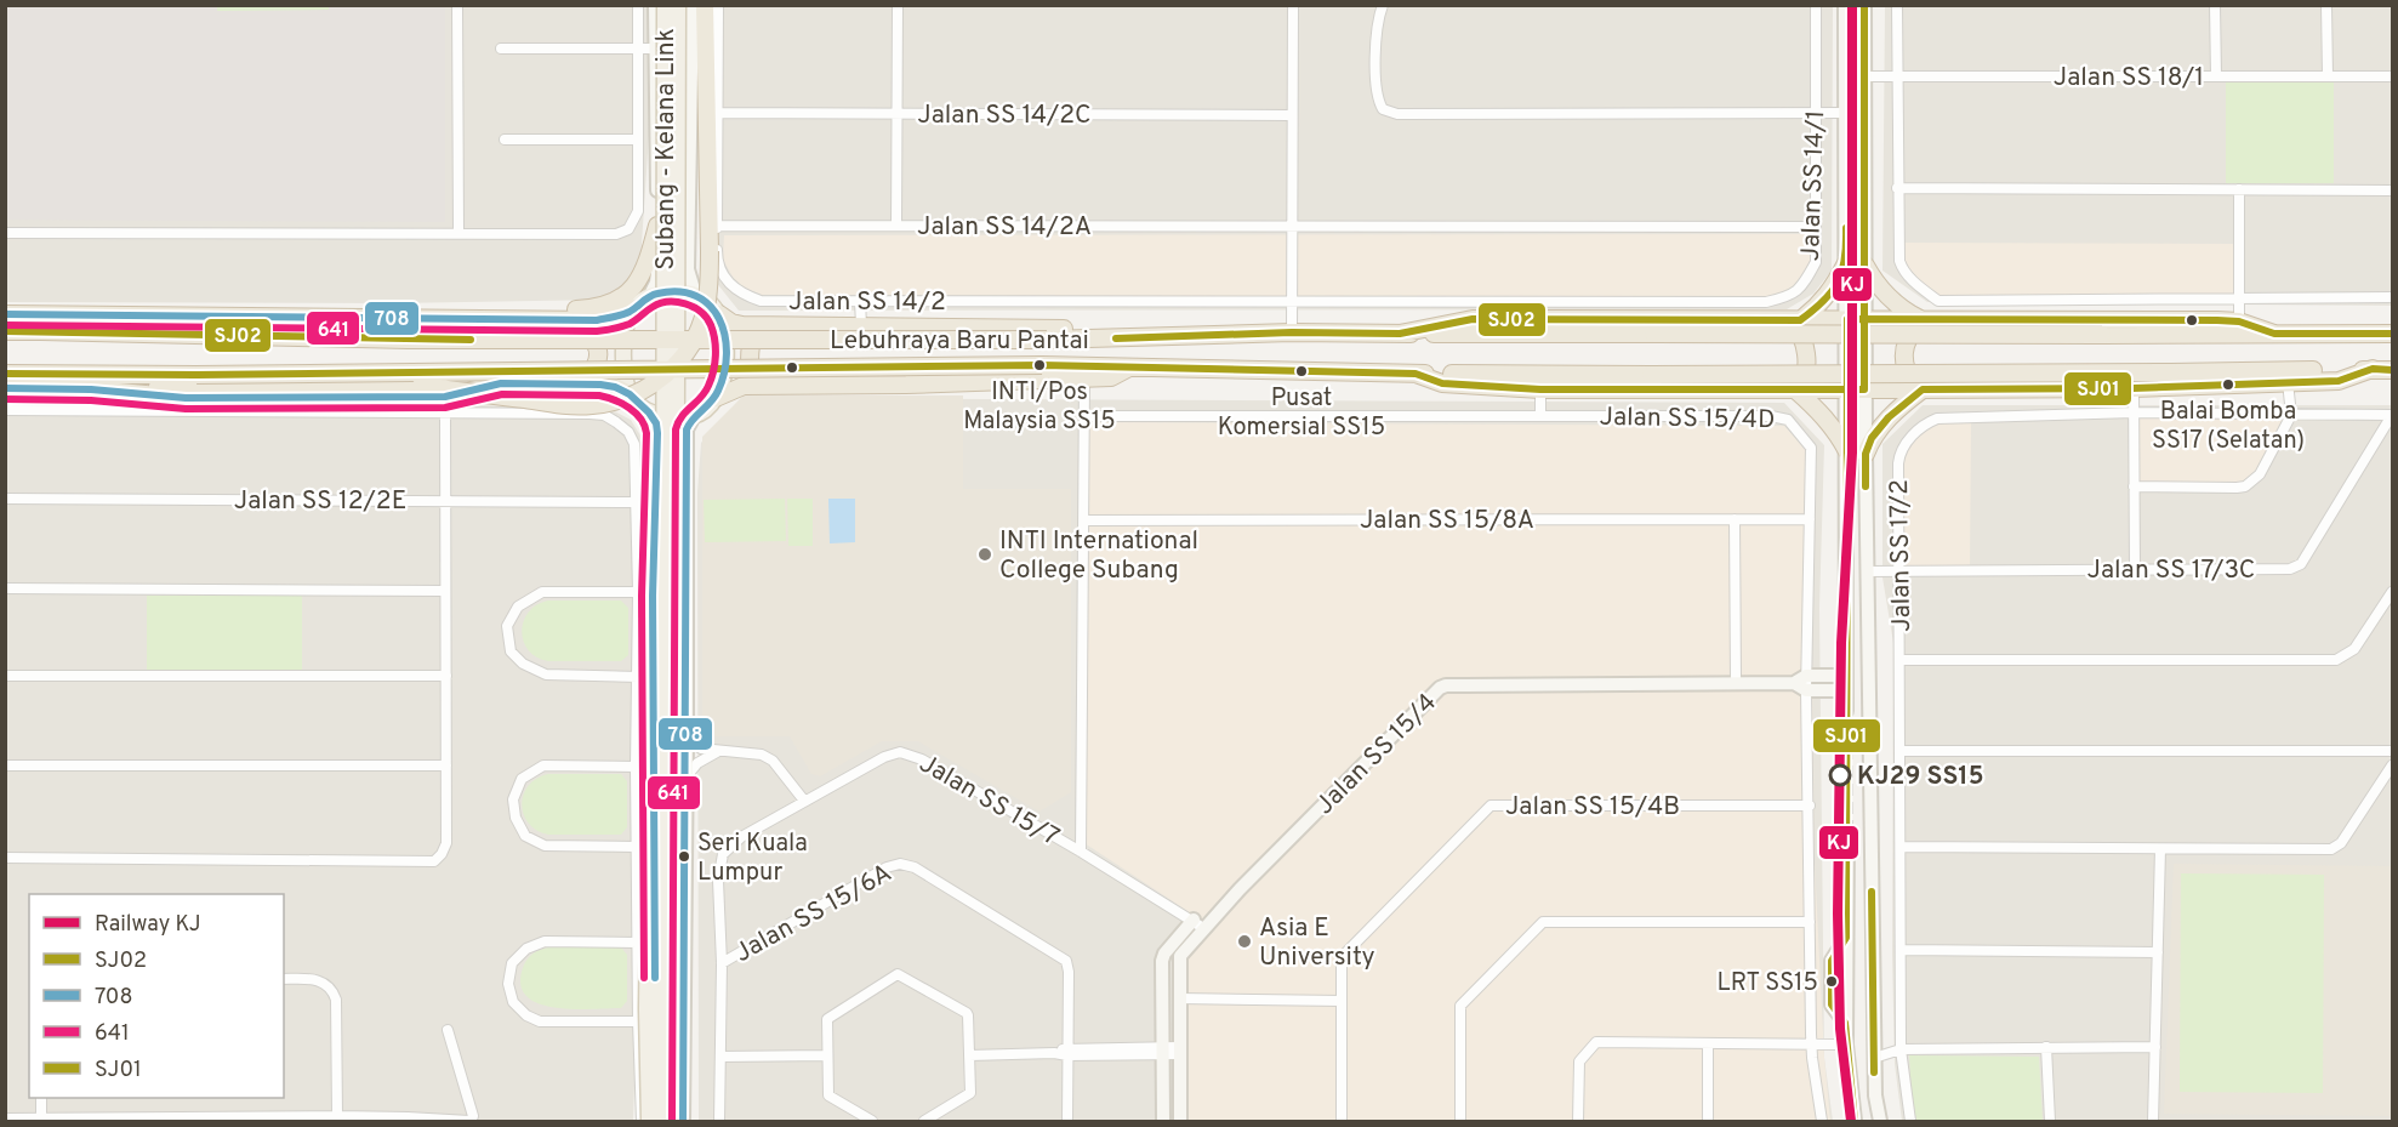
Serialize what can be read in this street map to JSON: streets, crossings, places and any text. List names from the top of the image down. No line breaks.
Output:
{"streets":{"highway":["Lebuhraya Baru Pantai"],"main road":["Subang - Kelana Link","Jalan SS 15/4"],"street":["Jalan SS 18/1","Jalan SS 14/2C","Jalan SS 14/1","Jalan SS 14/2A","Jalan SS 14/2","Jalan SS 15/4D","Jalan SS 12/2E","Jalan SS 15/8A","Jalan SS 17/2","Jalan SS 17/3C","Jalan SS 15/7","Jalan SS 15/4B","Jalan SS 15/6A"]},"crossings":[["Jalan SS 14/2C","Jalan SS 14/2"],["Jalan SS 14/1","Jalan SS 14/2A"],["Jalan SS 14/1","Jalan SS 14/2"],["Jalan SS 14/2A","Jalan SS 14/2"],["Jalan SS 15/4D","Jalan SS 15/8A"],["Jalan SS 15/4D","Jalan SS 15/4"],["Jalan SS 15/4D","Jalan SS 15/4B"],["Jalan SS 17/2","Jalan SS 17/3C"],["Jalan SS 15/4","Jalan SS 15/7"],["Jalan SS 15/7","Jalan SS 15/6A"]],"places":["INTI/Pos Malaysia SS15","Pusat Komersial SS15","Balai Bomba SS17 (Selatan)","INTI International College Subang","KJ29 SS15","Seri Kuala Lumpur","Asia E University","LRT SS15"],"lines":["rail line KJ","transit line SJ02","transit line 708","transit line 641","transit line SJ01"],"legend":["Railway KJ","SJ02","708","641","SJ01"]}
